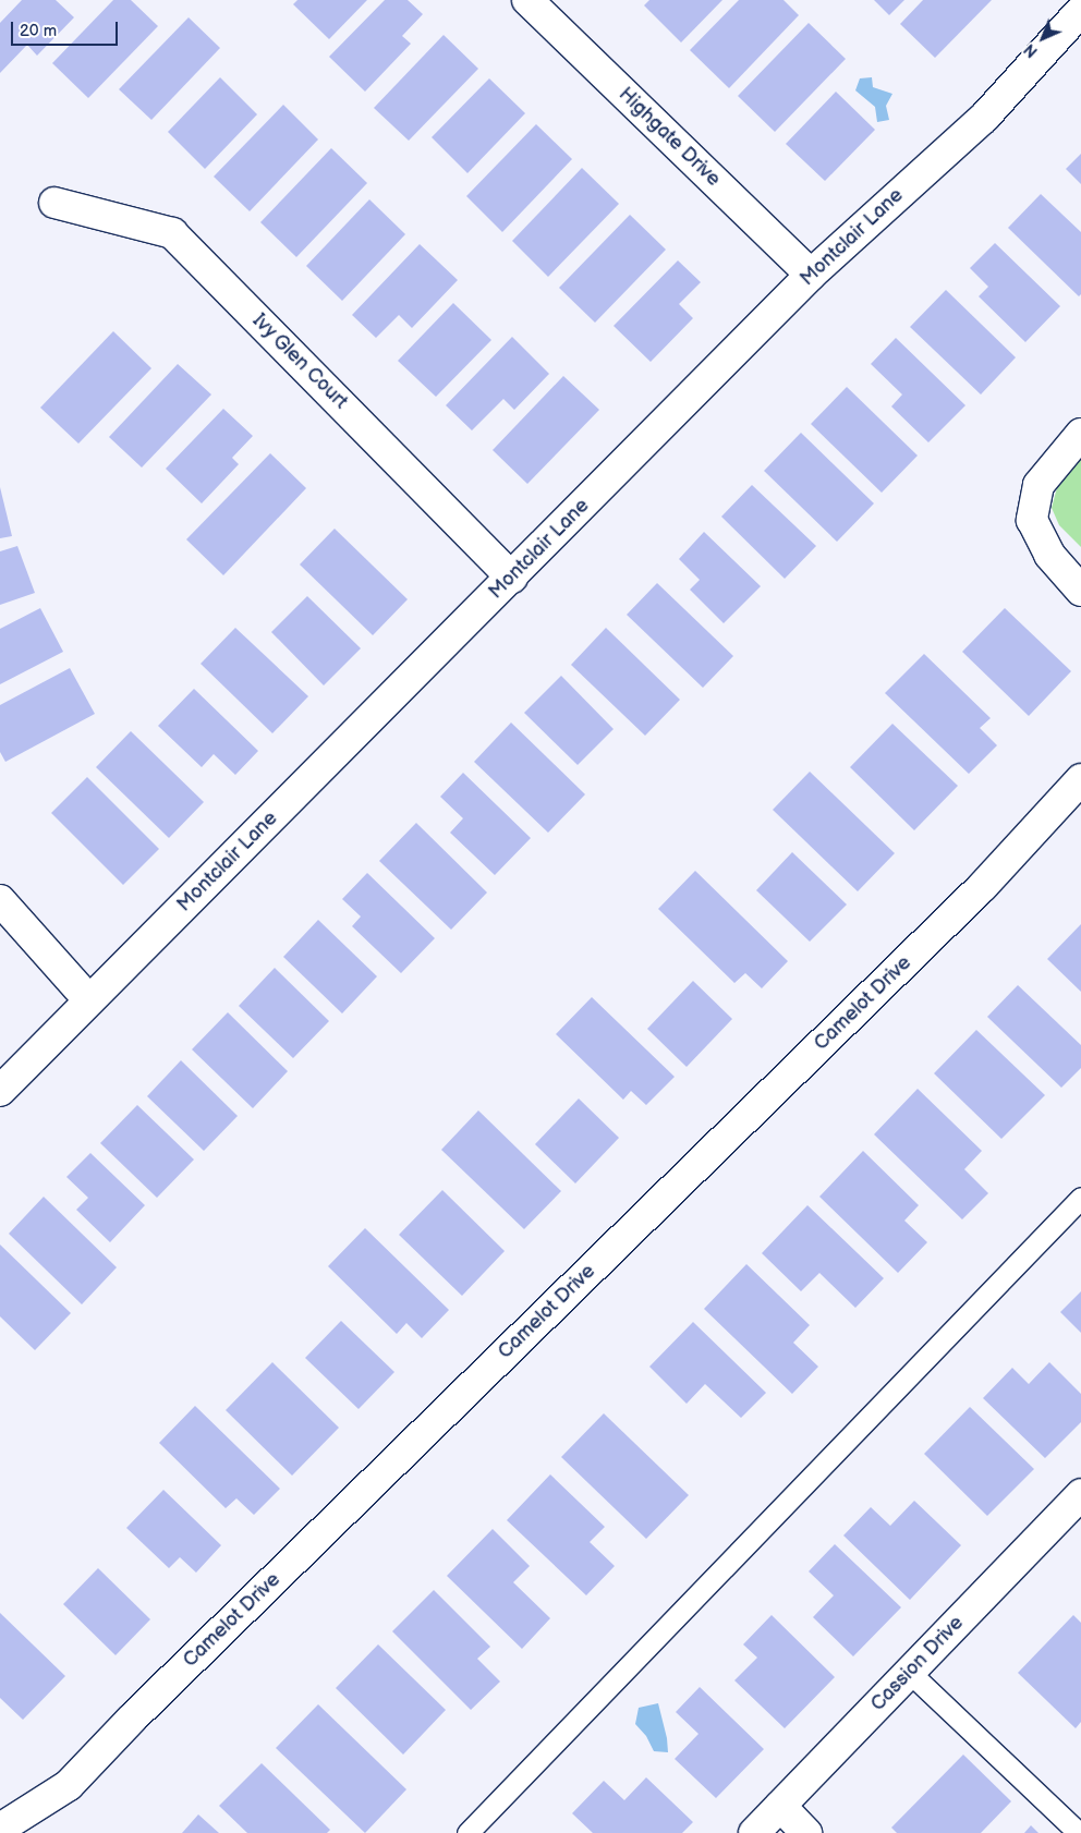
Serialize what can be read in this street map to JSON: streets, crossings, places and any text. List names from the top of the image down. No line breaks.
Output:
{"streets":{"street":["Highgate Drive","Montclair Lane","Ivy Glen Court","Camelot Drive","Cassion Drive"]},"crossings":[["Highgate Drive","Montclair Lane"],["Montclair Lane","Ivy Glen Court"]],"scale_bar":"20 m","north":"bottom left"}
